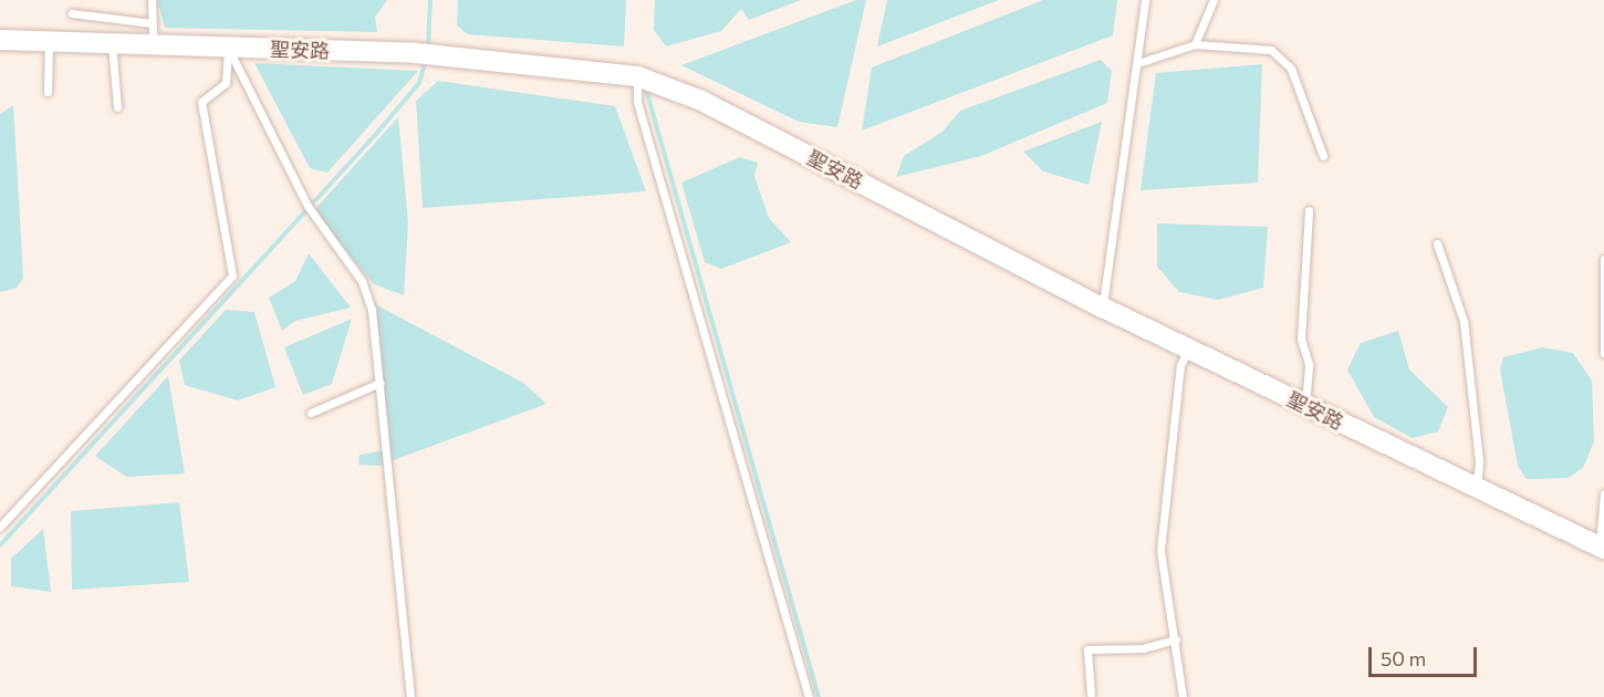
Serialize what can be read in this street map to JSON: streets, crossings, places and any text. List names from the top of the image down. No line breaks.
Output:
{"streets":{"street":["聖安路"]},"scale_bar":"50 m"}
